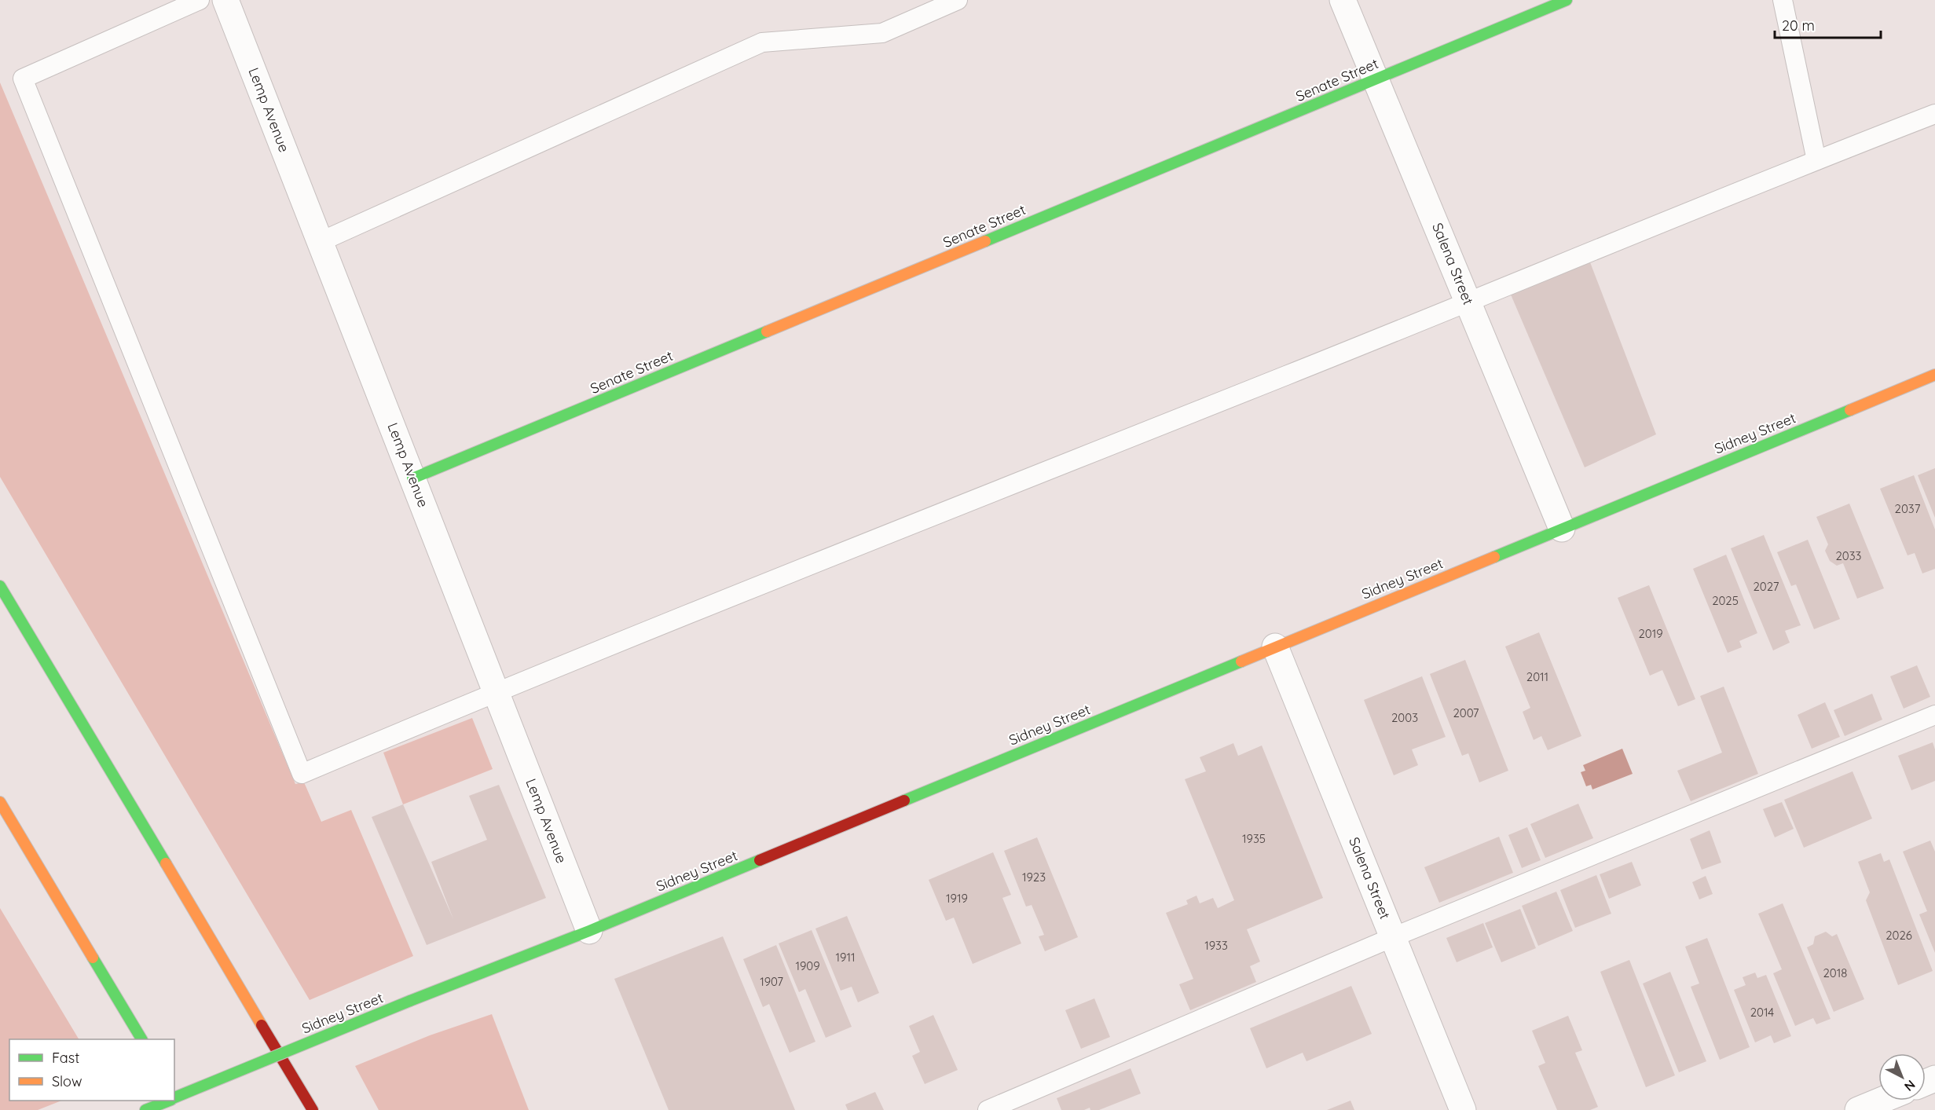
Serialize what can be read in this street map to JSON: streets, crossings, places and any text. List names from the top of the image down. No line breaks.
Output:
{"streets":{"main road":["Senate Street","Sidney Street"],"street":["Lemp Avenue","Salena Street"]},"crossings":[["Senate Street","Lemp Avenue"],["Senate Street","Salena Street"],["Lemp Avenue","Sidney Street"],["Salena Street","Sidney Street"]],"house_numbers":["2037","2033","2027","2025","2019","2011","2007","2003","1935","1923","1919","2026","1933","1911","1909","2018","1907","2014"],"legend":["Fast","Slow"],"scale_bar":"20 m","north":"bottom right"}
